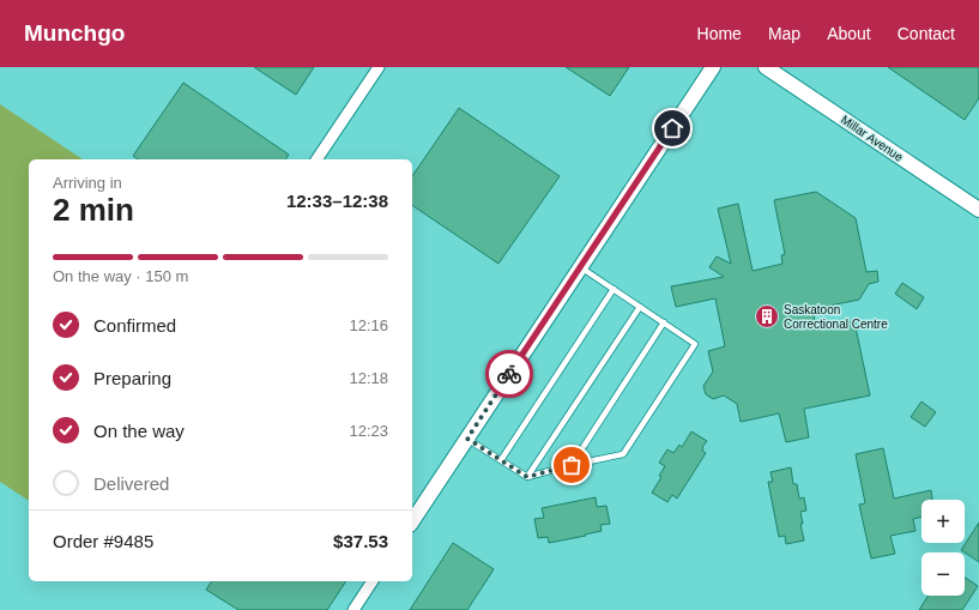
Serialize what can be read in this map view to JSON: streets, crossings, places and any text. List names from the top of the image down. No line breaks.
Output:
{"streets":{"street":["Millar Avenue"]},"places":{"building":["Saskatoon Correctional Centre"]},"page":{"header":"Munchgo","nav":["Home","Map","About","Contact"],"heading":["2 min","Arriving in","12:33–12:38"],"panel":["Order #9485","$37.53"],"bar":"On the way · 150 m","list":[["Confirmed","12:16"],["Preparing","12:18"],["On the way","12:23"],"Delivered"],"map_buttons":["+","−"]}}
